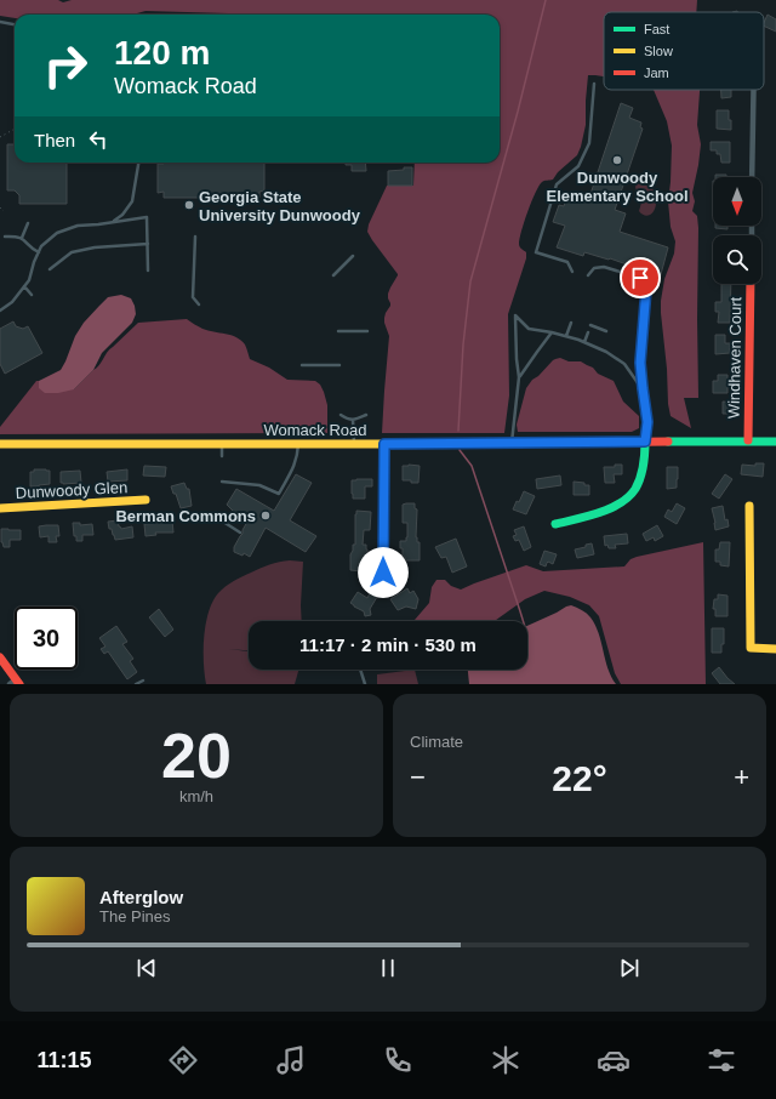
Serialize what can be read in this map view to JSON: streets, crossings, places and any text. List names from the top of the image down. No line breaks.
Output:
{"streets":{"street":["Windhaven Court","Womack Road","Dunwoody Glen"]},"crossings":[["Windhaven Court","Womack Road"]],"places":["Dunwoody Elementary School","Georgia State University Dunwoody","Berman Commons"],"legend":["Fast","Slow","Jam"],"north":"bottom","page":{"turn":["120 m","Womack Road"],"then":"Then","limit":"30","trip":"11:17 · 2 min · 530 m","tile":[["20","km/h"],"Climate"],"heat":["−","22°","+"],"song":["Afterglow","The Pines"],"tabs":"11:15"}}
